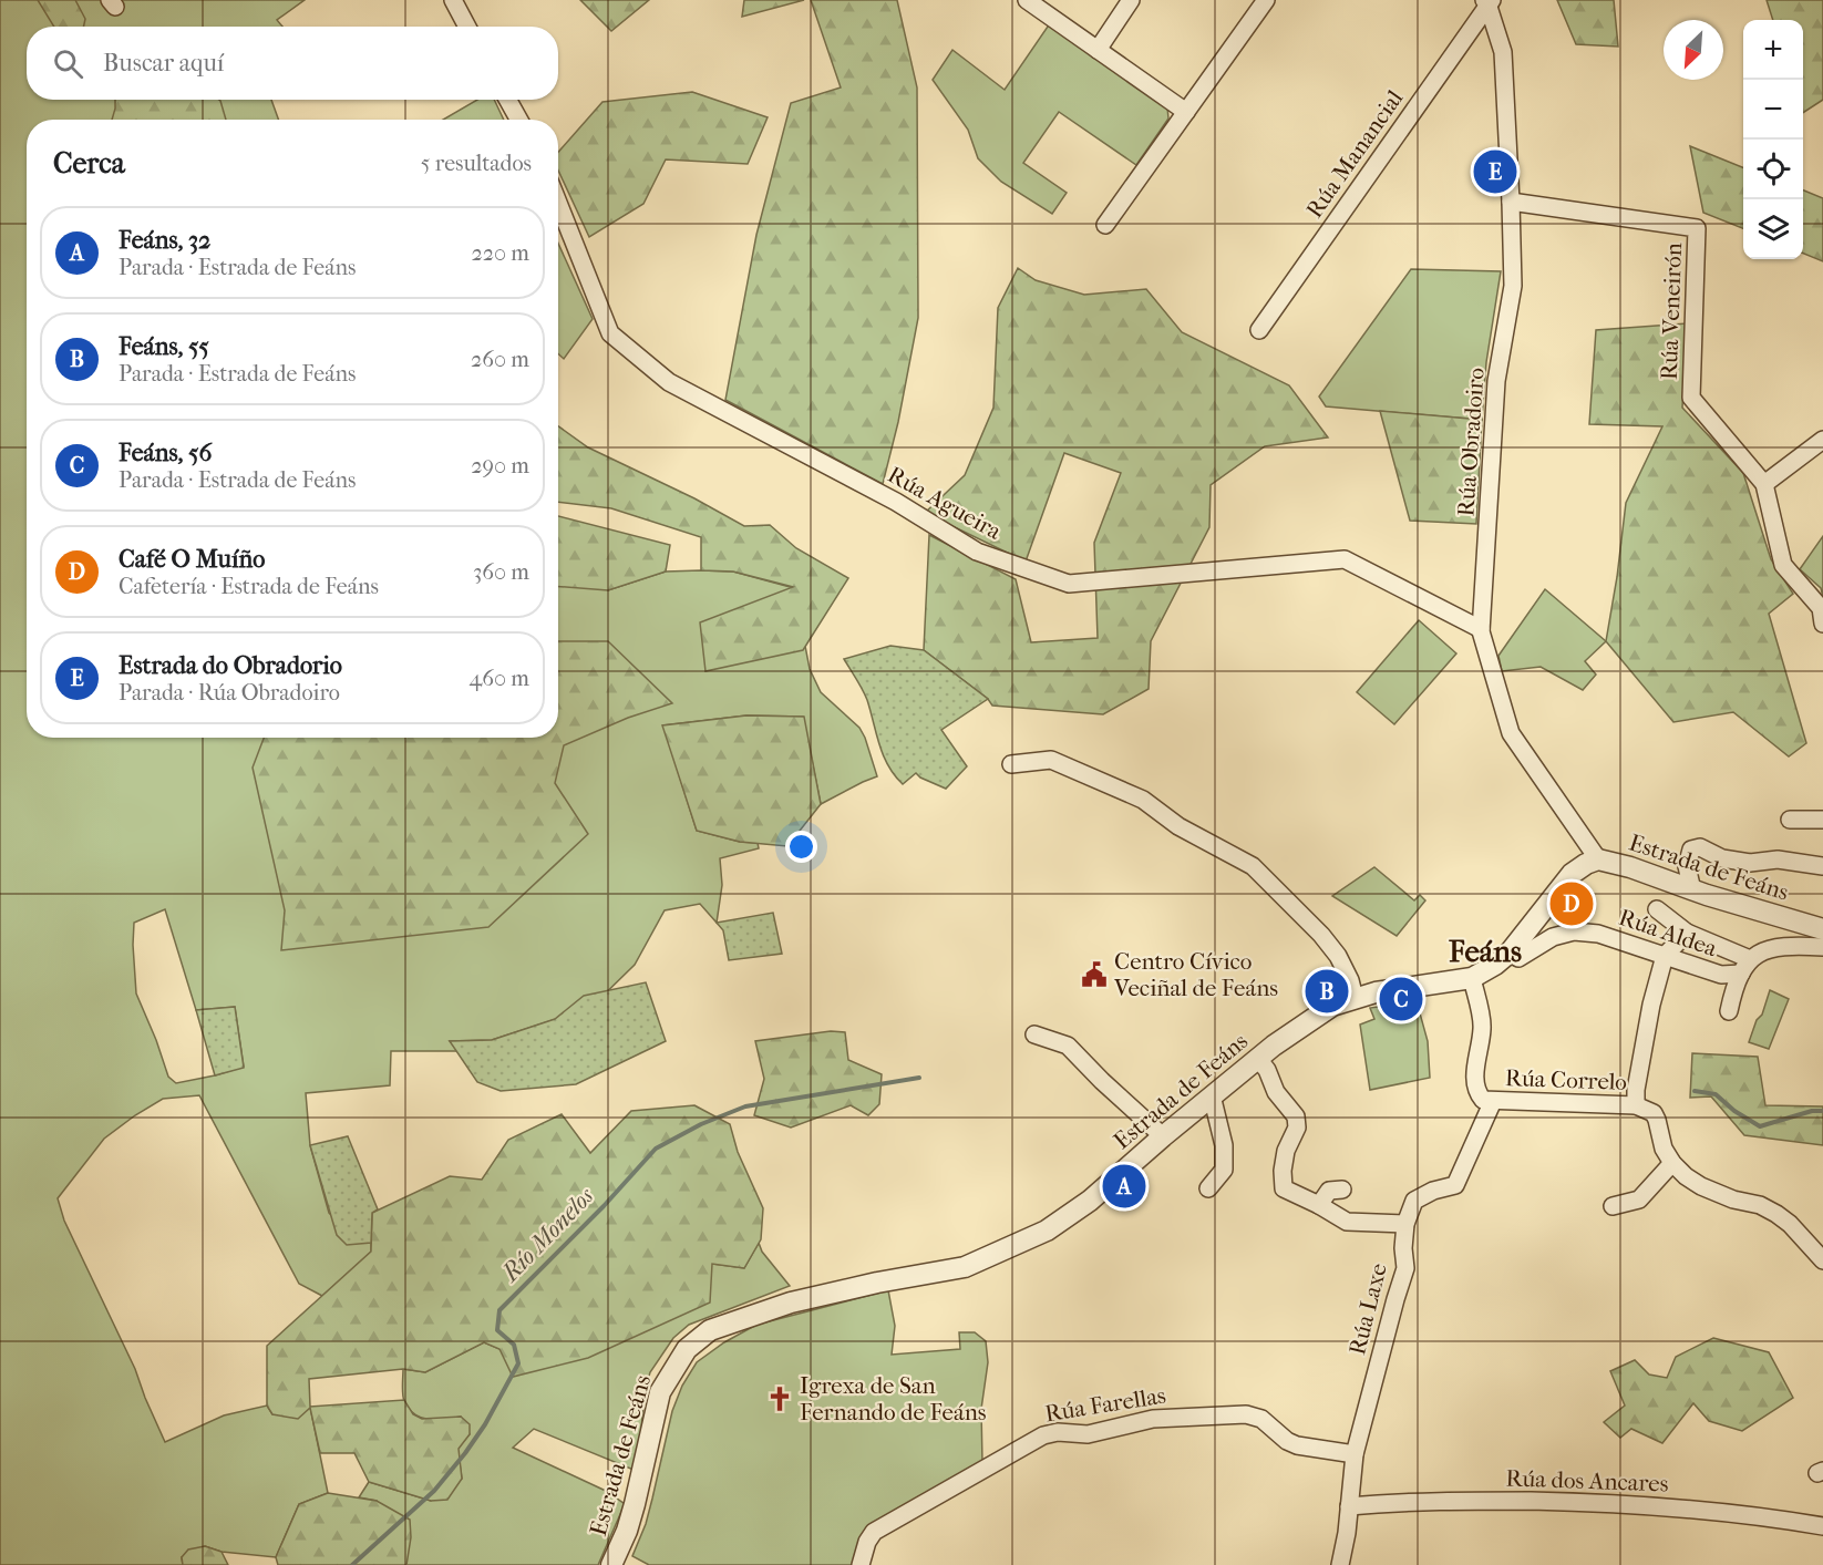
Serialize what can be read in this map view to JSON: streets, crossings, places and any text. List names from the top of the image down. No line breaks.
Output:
{"streets":{"street":["Rúa Manancial","Rúa Veneirón","Rúa Obradoiro","Rúa Agueira","Estrada de Feáns","Rúa Aldea","Rúa Correlo","Rúa Laxe","Rúa Farellas","Rúa dos Ancares"]},"crossings":[["Rúa Manancial","Rúa Obradoiro"],["Rúa Veneirón","Rúa Obradoiro"],["Rúa Obradoiro","Rúa Agueira"],["Rúa Obradoiro","Estrada de Feáns"],["Estrada de Feáns","Rúa Aldea"],["Estrada de Feáns","Rúa Correlo"],["Rúa Correlo","Rúa Laxe"],["Rúa Laxe","Rúa Farellas"],["Rúa Laxe","Rúa dos Ancares"]],"districts":["Feáns"],"water":["Río Monelos"],"places":{"public building":["Centro Cívico Veciñal de Feáns"],"church":["Igrexa de San Fernando de Feáns"]},"north":"bottom left","page":{"map_buttons":["+","−"],"search":"Buscar aquí","heading":["Cerca","5 resultados"],"pins":["E","D","B","C","A"],"list":[{"mark":"A","name":"Feáns, 32","note":"Parada · Estrada de Feáns","value":"220 m"},{"mark":"B","name":"Feáns, 55","note":"Parada · Estrada de Feáns","value":"260 m"},{"mark":"C","name":"Feáns, 56","note":"Parada · Estrada de Feáns","value":"290 m"},{"mark":"D","name":"Café O Muíño","note":"Cafetería · Estrada de Feáns","value":"360 m"},{"mark":"E","name":"Estrada do Obradorio","note":"Parada · Rúa Obradoiro","value":"460 m"}]}}
